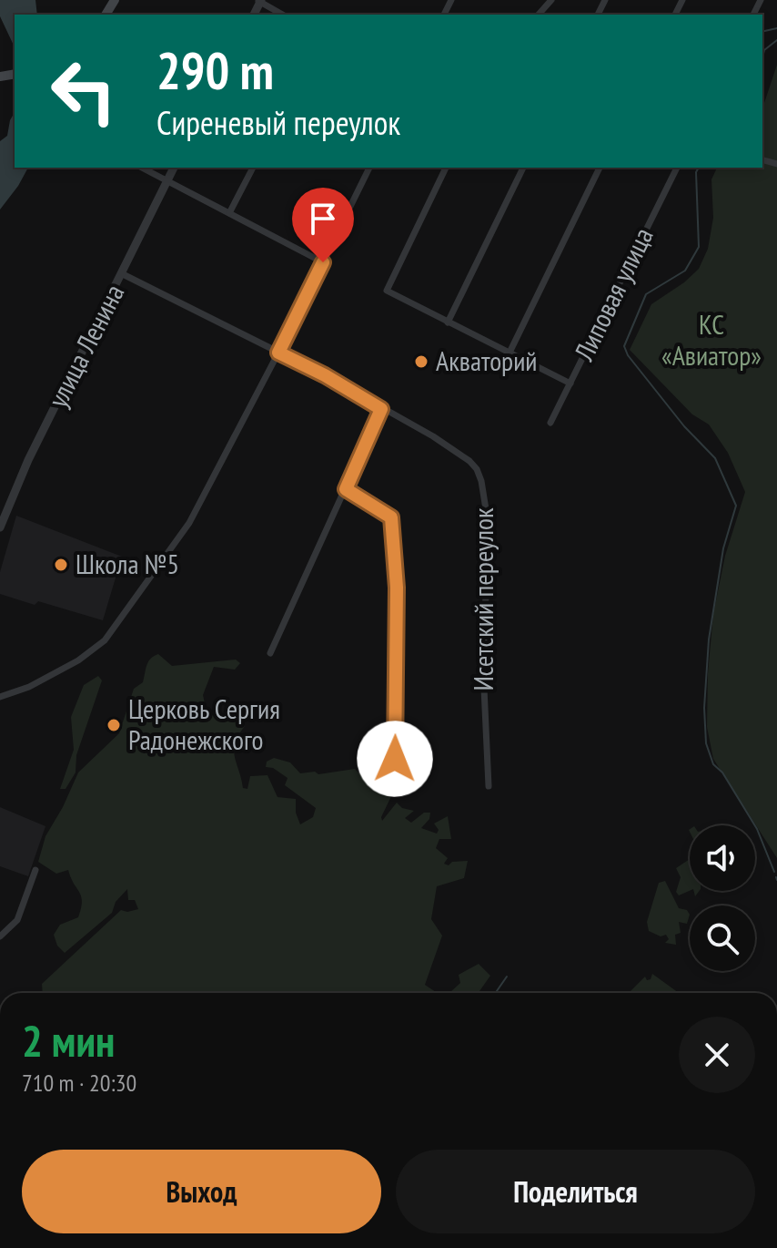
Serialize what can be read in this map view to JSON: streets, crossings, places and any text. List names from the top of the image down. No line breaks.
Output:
{"streets":{"street":["Липовая улица","улица Ленина","Исетский переулок"]},"crossings":[["улица Ленина","Исетский переулок"]],"parks":["КС «Авиатор»"],"places":["Акваторий","Школа №5","Церковь Сергия Радонежского"],"page":{"turn":["290 m","Сиреневый переулок"],"heading":["2 мин","710 m · 20:30"],"buttons":["Выход","Поделиться"]}}
